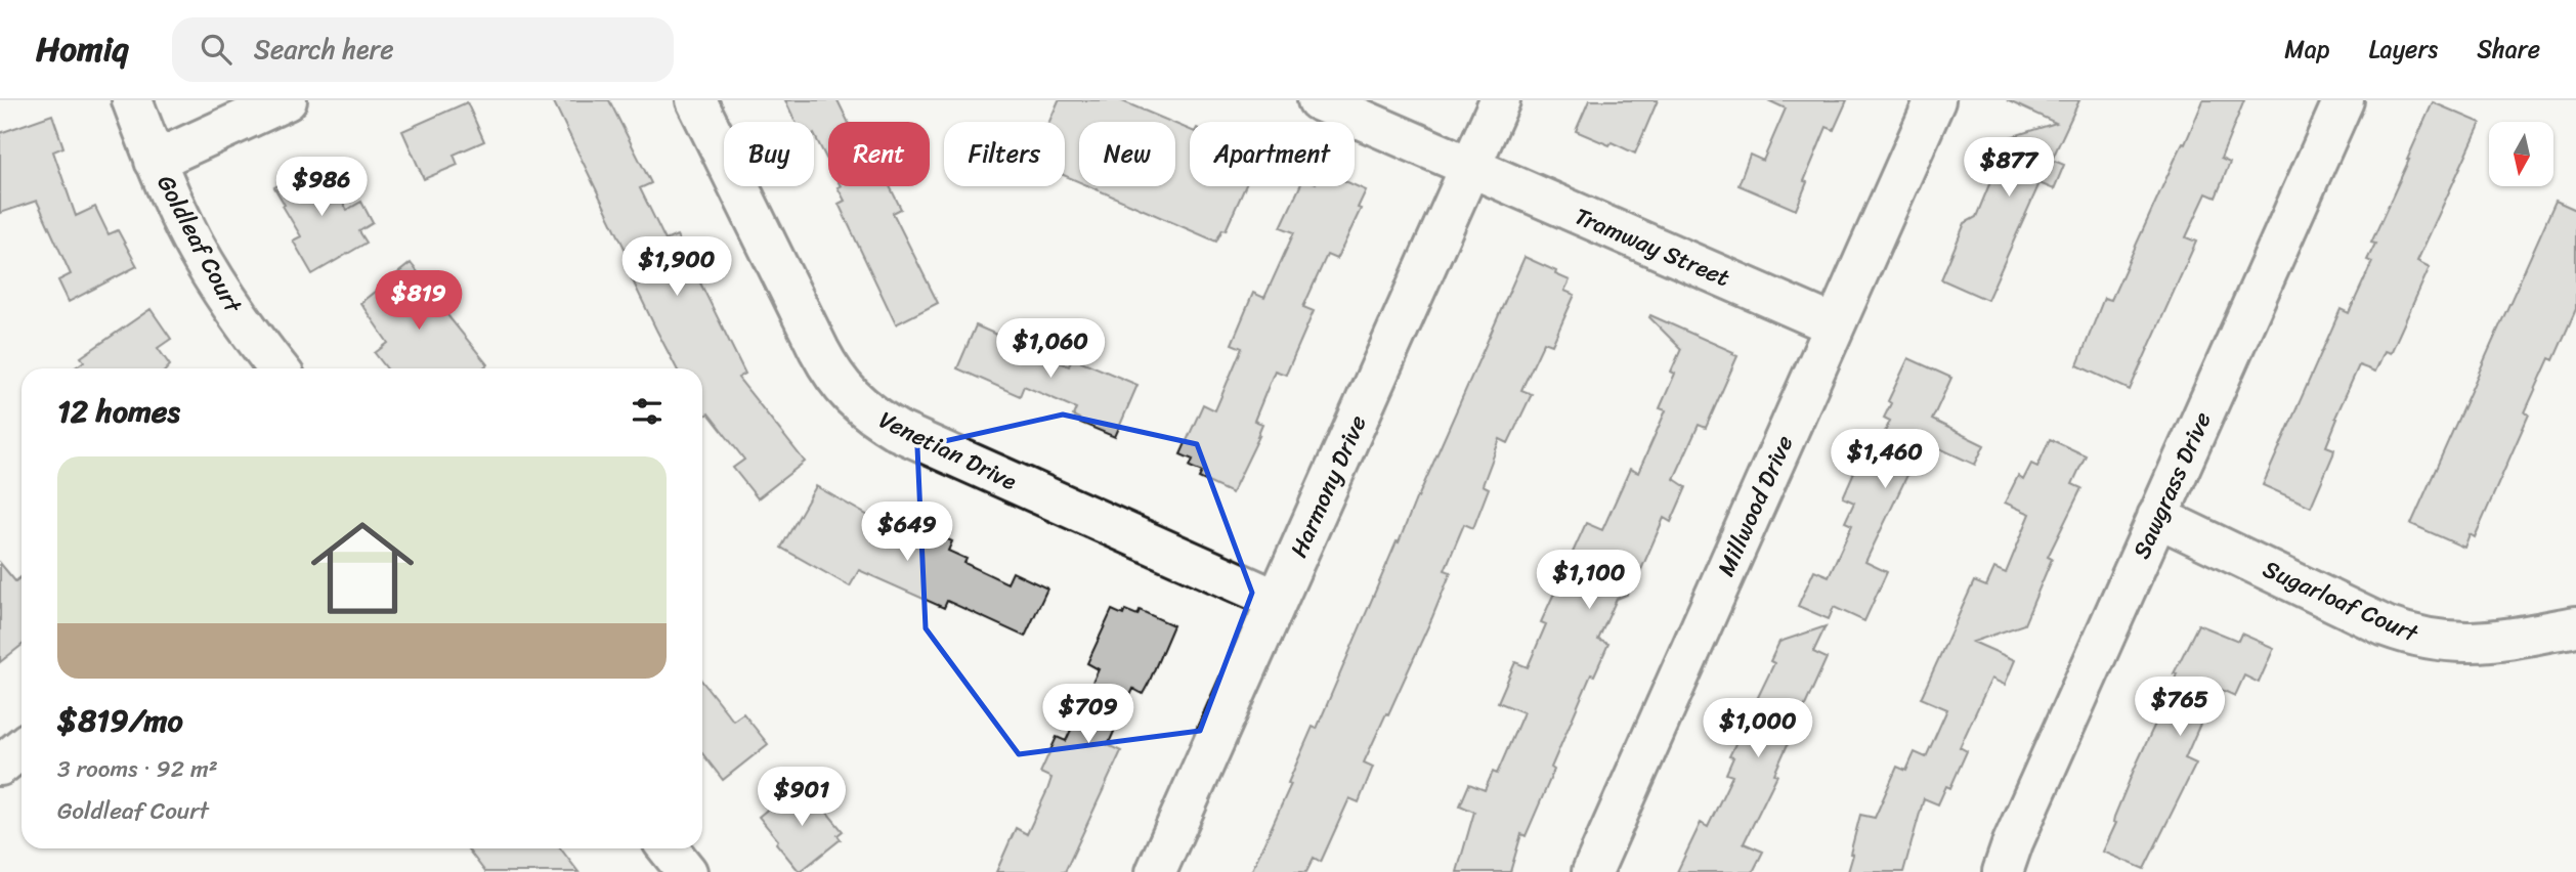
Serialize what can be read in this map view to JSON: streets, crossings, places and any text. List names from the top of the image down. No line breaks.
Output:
{"streets":{"street":["Goldleaf Court","Tramway Street","Venetian Drive","Sawgrass Drive","Harmony Drive","Millwood Drive","Sugarloaf Court"]},"crossings":[["Tramway Street","Harmony Drive"],["Tramway Street","Millwood Drive"],["Venetian Drive","Harmony Drive"],["Sawgrass Drive","Sugarloaf Court"]],"north":"bottom","page":{"header":"Homiq","search":"Search here","nav":["Map","Layers","Share"],"chip":["Buy","Rent","Filters","New","Apartment"],"price":["$877","$986","$1,900","$819","$1,060","$1,460","$649","$1,100","$765","$709","$1,000","$901"],"heading":"12 homes","list":[{"name":"$819/mo","note":"3 rooms · 92 m² · Goldleaf Court"}]}}
